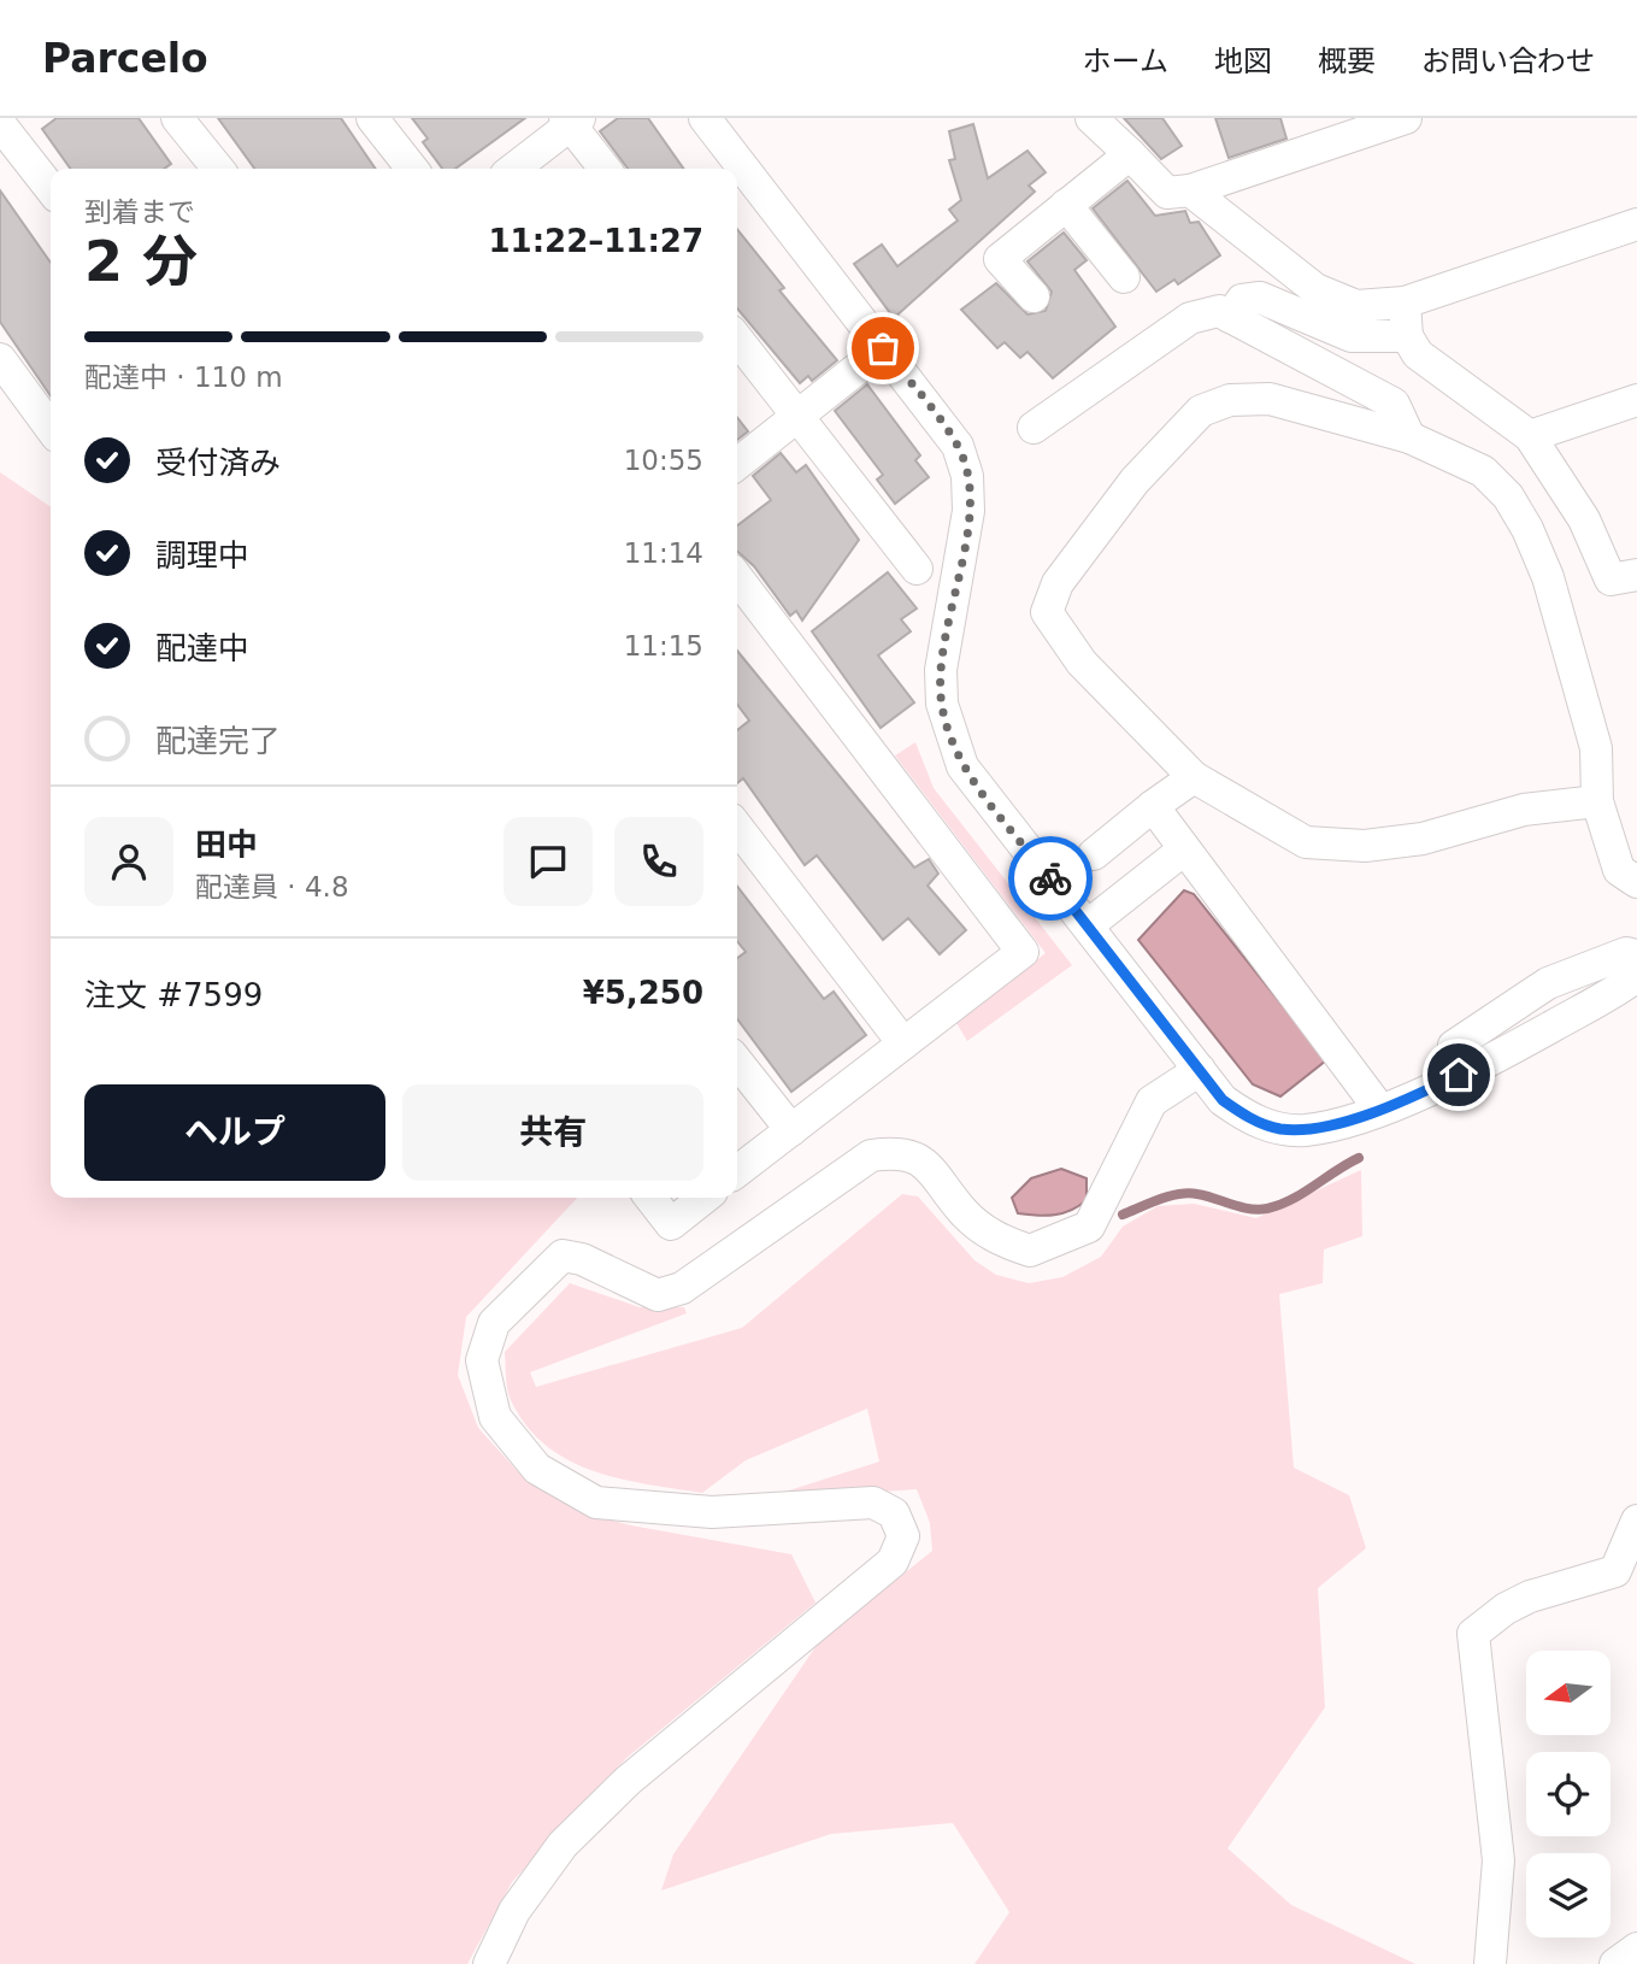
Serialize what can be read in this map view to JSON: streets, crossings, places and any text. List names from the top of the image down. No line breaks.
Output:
{"north":"left","page":{"header":"Parcelo","nav":["ホーム","地図","概要","お問い合わせ"],"heading":["2 分","到着まで","11:22–11:27"],"panel":["田中","配達員 · 4.8","注文 #7599","¥5,250"],"bar":"配達中 · 110 m","list":[["受付済み","10:55"],["調理中","11:14"],["配達中","11:15"],"配達完了"],"buttons":["ヘルプ","共有"]}}
